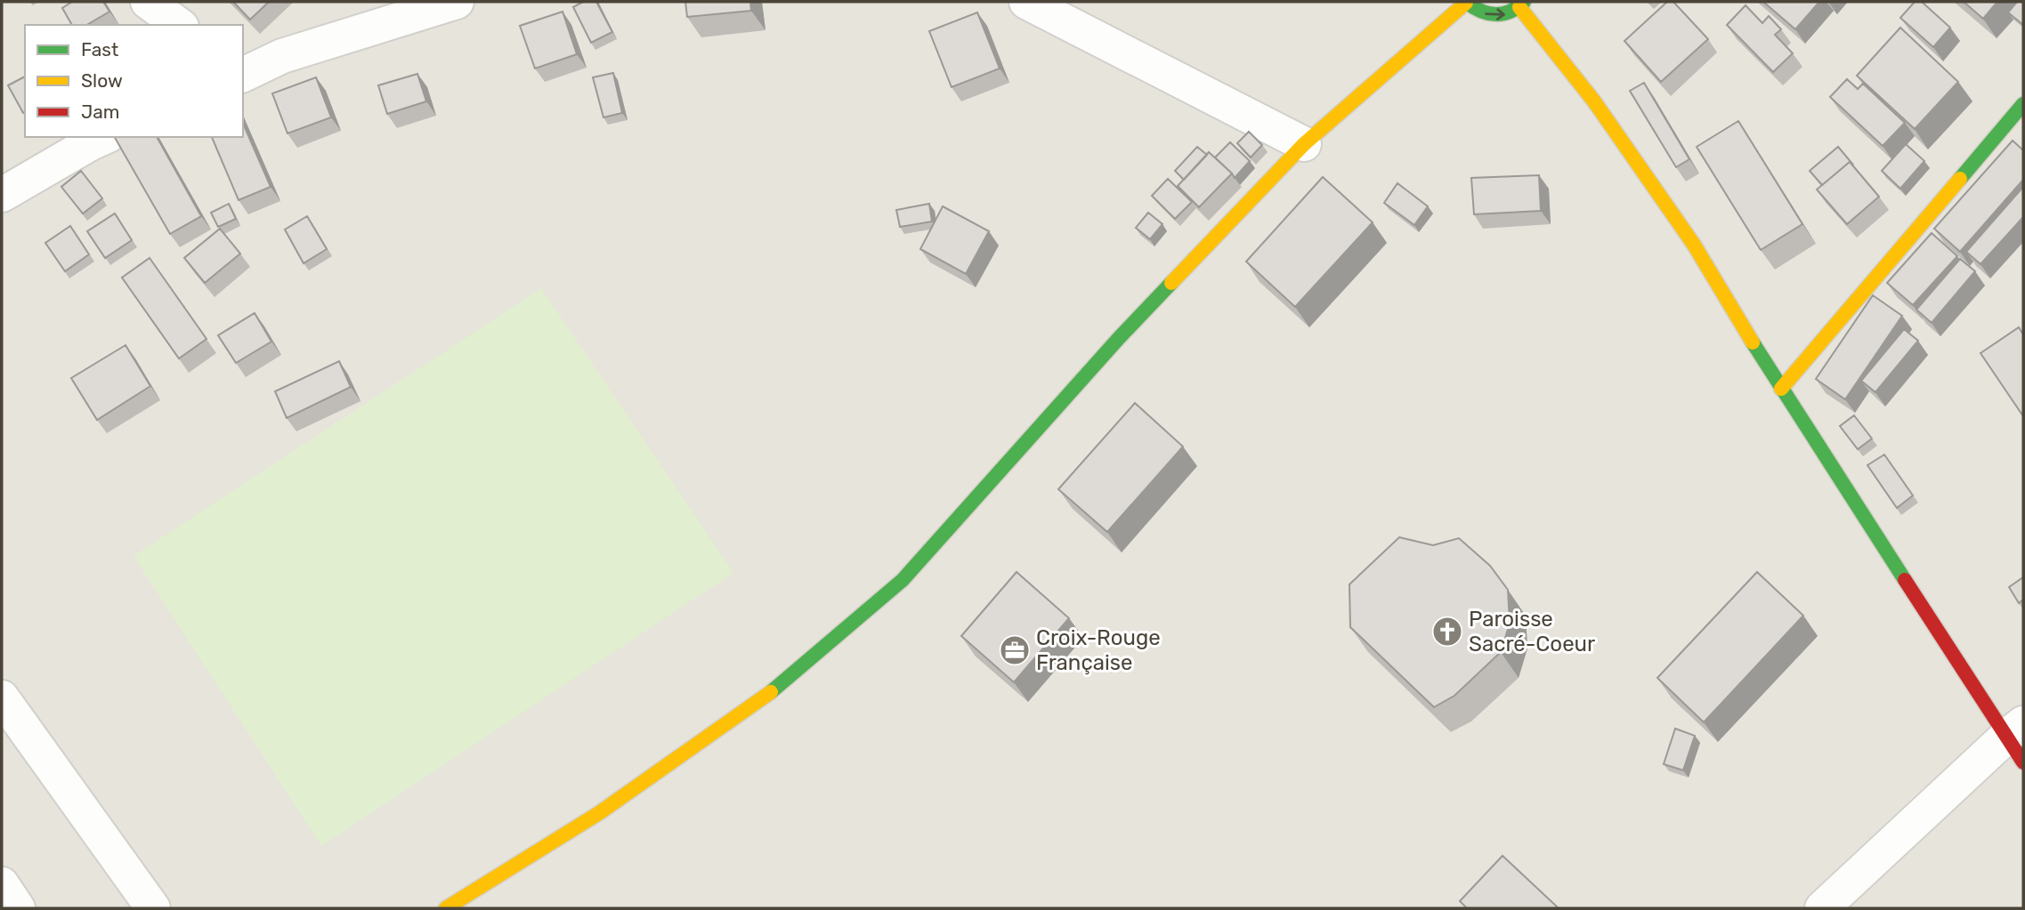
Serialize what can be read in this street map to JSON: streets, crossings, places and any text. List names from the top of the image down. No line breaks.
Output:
{"places":{"church":["Paroisse Sacré-Coeur"],"office":["Croix-Rouge Française"]},"legend":["Fast","Slow","Jam"]}
